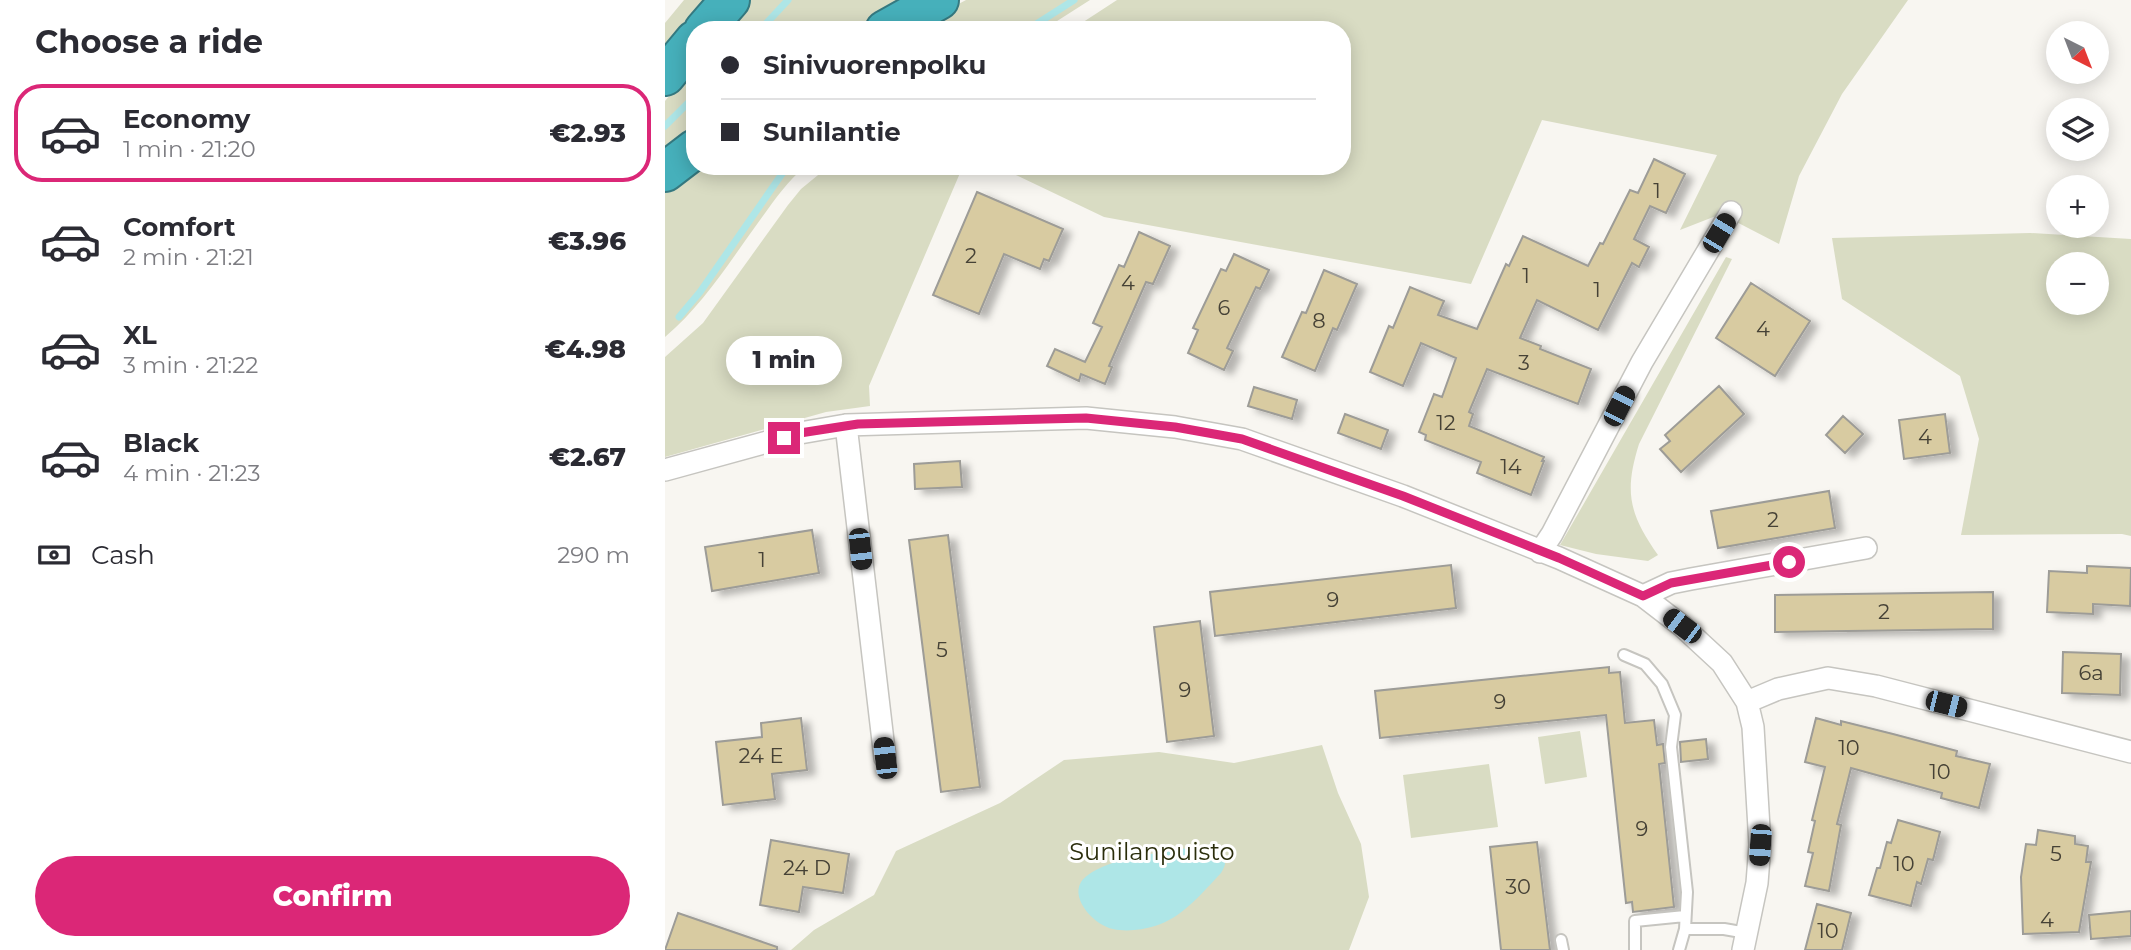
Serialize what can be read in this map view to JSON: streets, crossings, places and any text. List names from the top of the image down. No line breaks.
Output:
{"parks":["Sunilanpuisto"],"house_numbers":["1","2","1","4","1","6","8","4","3","12","4","14","2","1","9","2","5","6a","9","9","10","24 E","10","9","5","10","24 D","30","4","10"],"north":"bottom right","page":{"heading":"Choose a ride","map_buttons":["+","−"],"banner":["Sinivuorenpolku","Sunilantie"],"list":[{"name":"Economy","note":"1 min · 21:20","value":"€2.93"},{"name":"Comfort","note":"2 min · 21:21","value":"€3.96"},{"name":"XL","note":"3 min · 21:22","value":"€4.98"},{"name":"Black","note":"4 min · 21:23","value":"€2.67"}],"bubble":"1 min","pay":["Cash","290 m"],"buttons":"Confirm"}}
